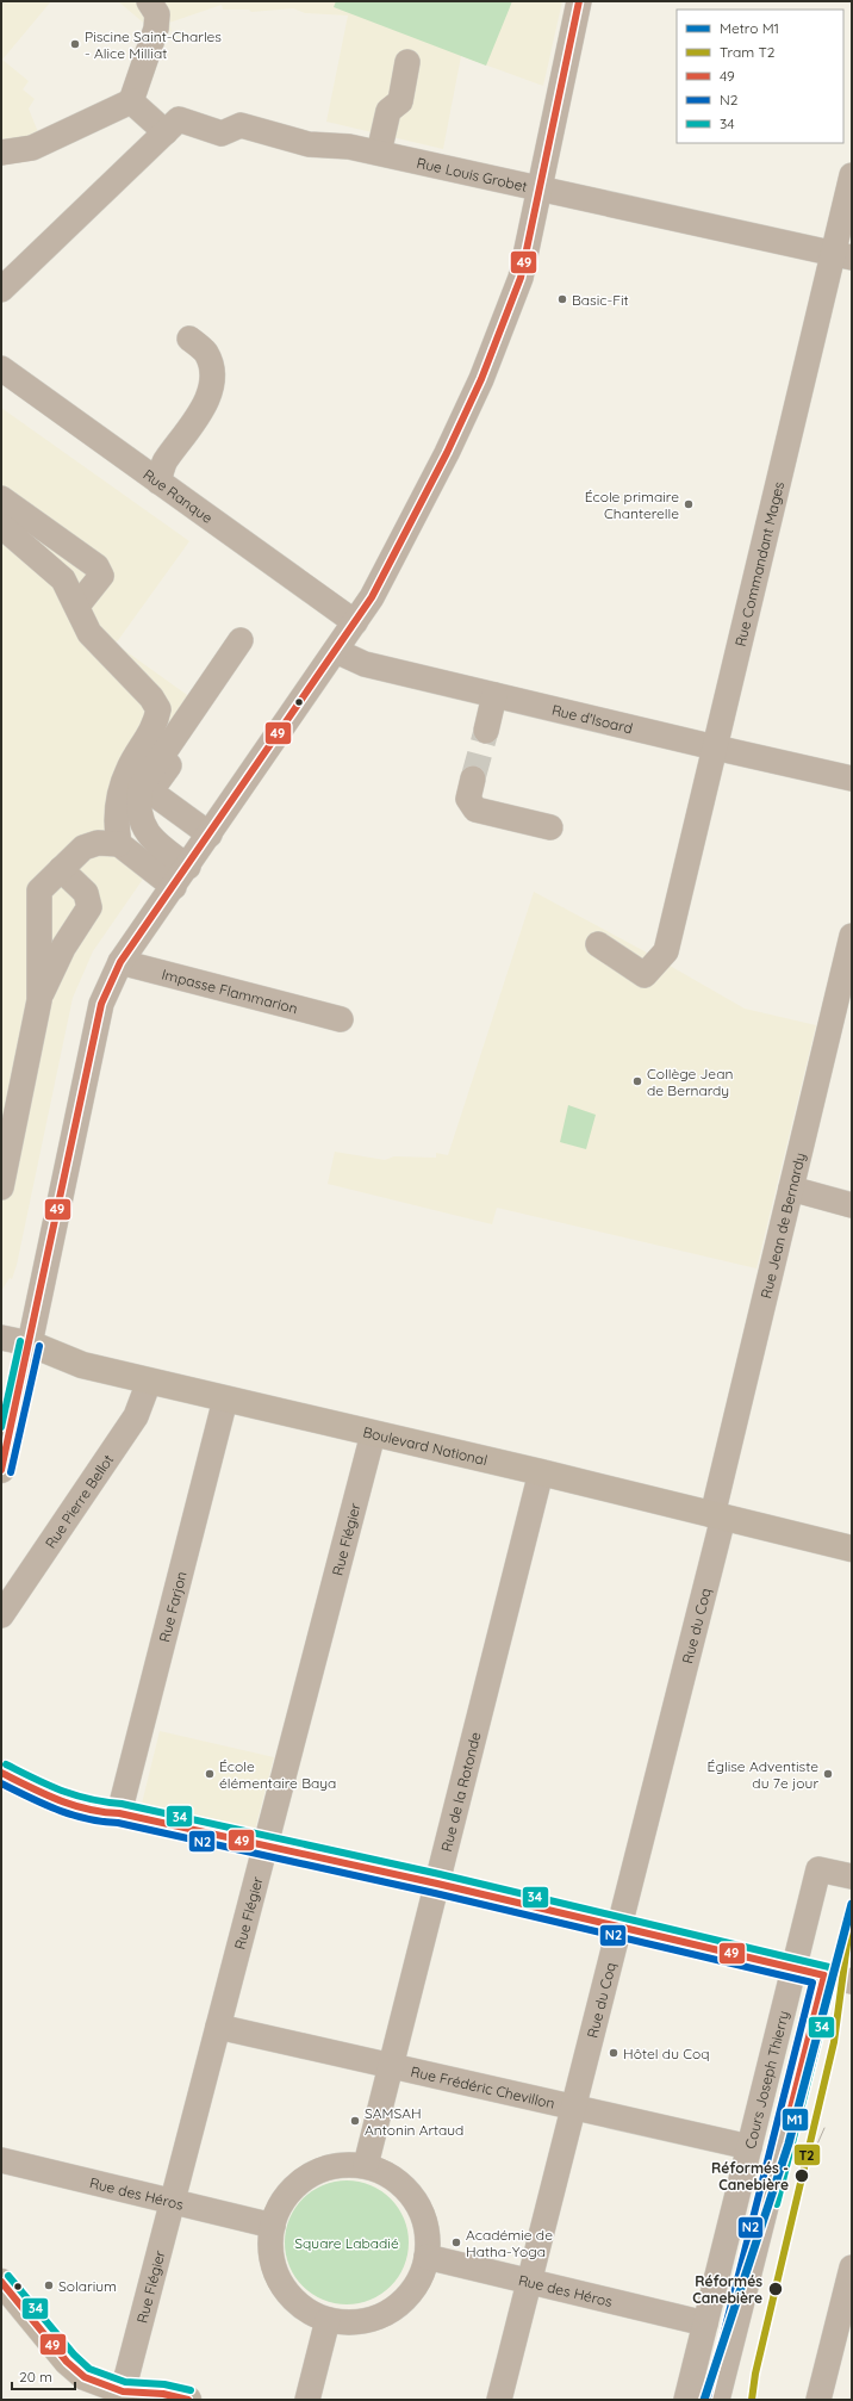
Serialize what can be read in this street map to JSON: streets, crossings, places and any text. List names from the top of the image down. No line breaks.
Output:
{"streets":{"main road":["Boulevard National"],"street":["Rue Louis Grobet","Rue Ranque","Rue Commandant Mages","Rue d'Isoard","Impasse Flammarion","Rue Jean de Bernardy","Rue Pierre Bellot","Rue Flégier","Rue Farjon","Rue du Coq","Rue de la Rotonde","Cours Joseph Thierry","Rue Frédéric Chevillon","Rue des Héros"]},"crossings":[["Rue Louis Grobet","Rue Commandant Mages"],["Rue Commandant Mages","Rue d'Isoard"],["Rue Jean de Bernardy","Boulevard National"],["Rue Jean de Bernardy","Rue du Coq"],["Boulevard National","Rue Pierre Bellot"],["Boulevard National","Rue Flégier"],["Boulevard National","Rue Farjon"],["Boulevard National","Rue du Coq"],["Boulevard National","Rue de la Rotonde"],["Rue Flégier","Rue Frédéric Chevillon"],["Rue Flégier","Rue des Héros"],["Rue du Coq","Rue Frédéric Chevillon"],["Rue du Coq","Rue des Héros"],["Rue de la Rotonde","Rue Frédéric Chevillon"],["Rue de la Rotonde","Rue des Héros"],["Cours Joseph Thierry","Rue Frédéric Chevillon"],["Cours Joseph Thierry","Rue des Héros"]],"parks":["Square Labadié"],"places":["Piscine Saint-Charles - Alice Milliat","Basic-Fit","École primaire Chanterelle","Collège Jean de Bernardy","École élémentaire Baya","Église Adventiste du 7e jour","Hôtel du Coq","SAMSAH Antonin Artaud","Réformés - Canebière","Académie de Hatha-Yoga","Solarium","Réformés Canebière"],"lines":["transit line 49","transit line 34","transit line N2","metro line M1","tram line T2"],"legend":["Metro M1","Tram T2","49","N2","34"],"scale_bar":"20 m"}
